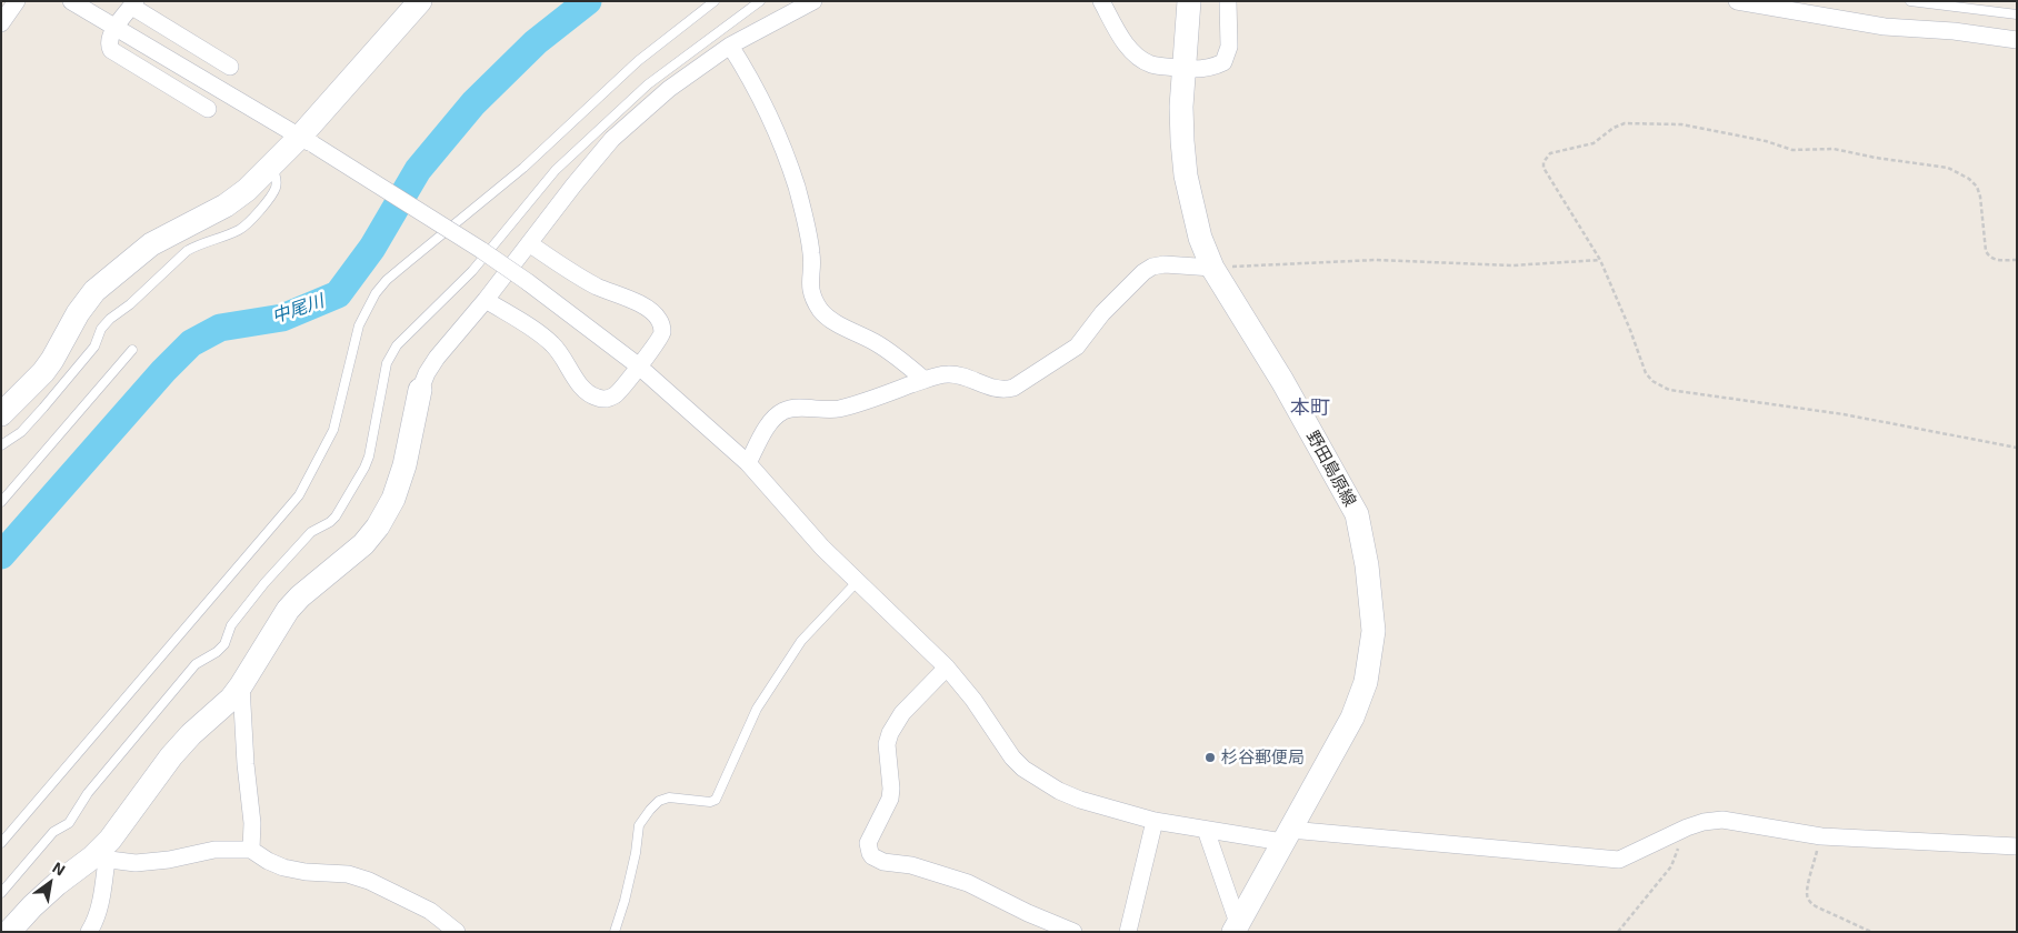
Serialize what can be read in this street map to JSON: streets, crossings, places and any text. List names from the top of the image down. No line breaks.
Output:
{"streets":{"street":["野田島原線"]},"districts":["本町"],"water":["中尾川"],"places":["杉谷郵便局"],"north":"top right"}
